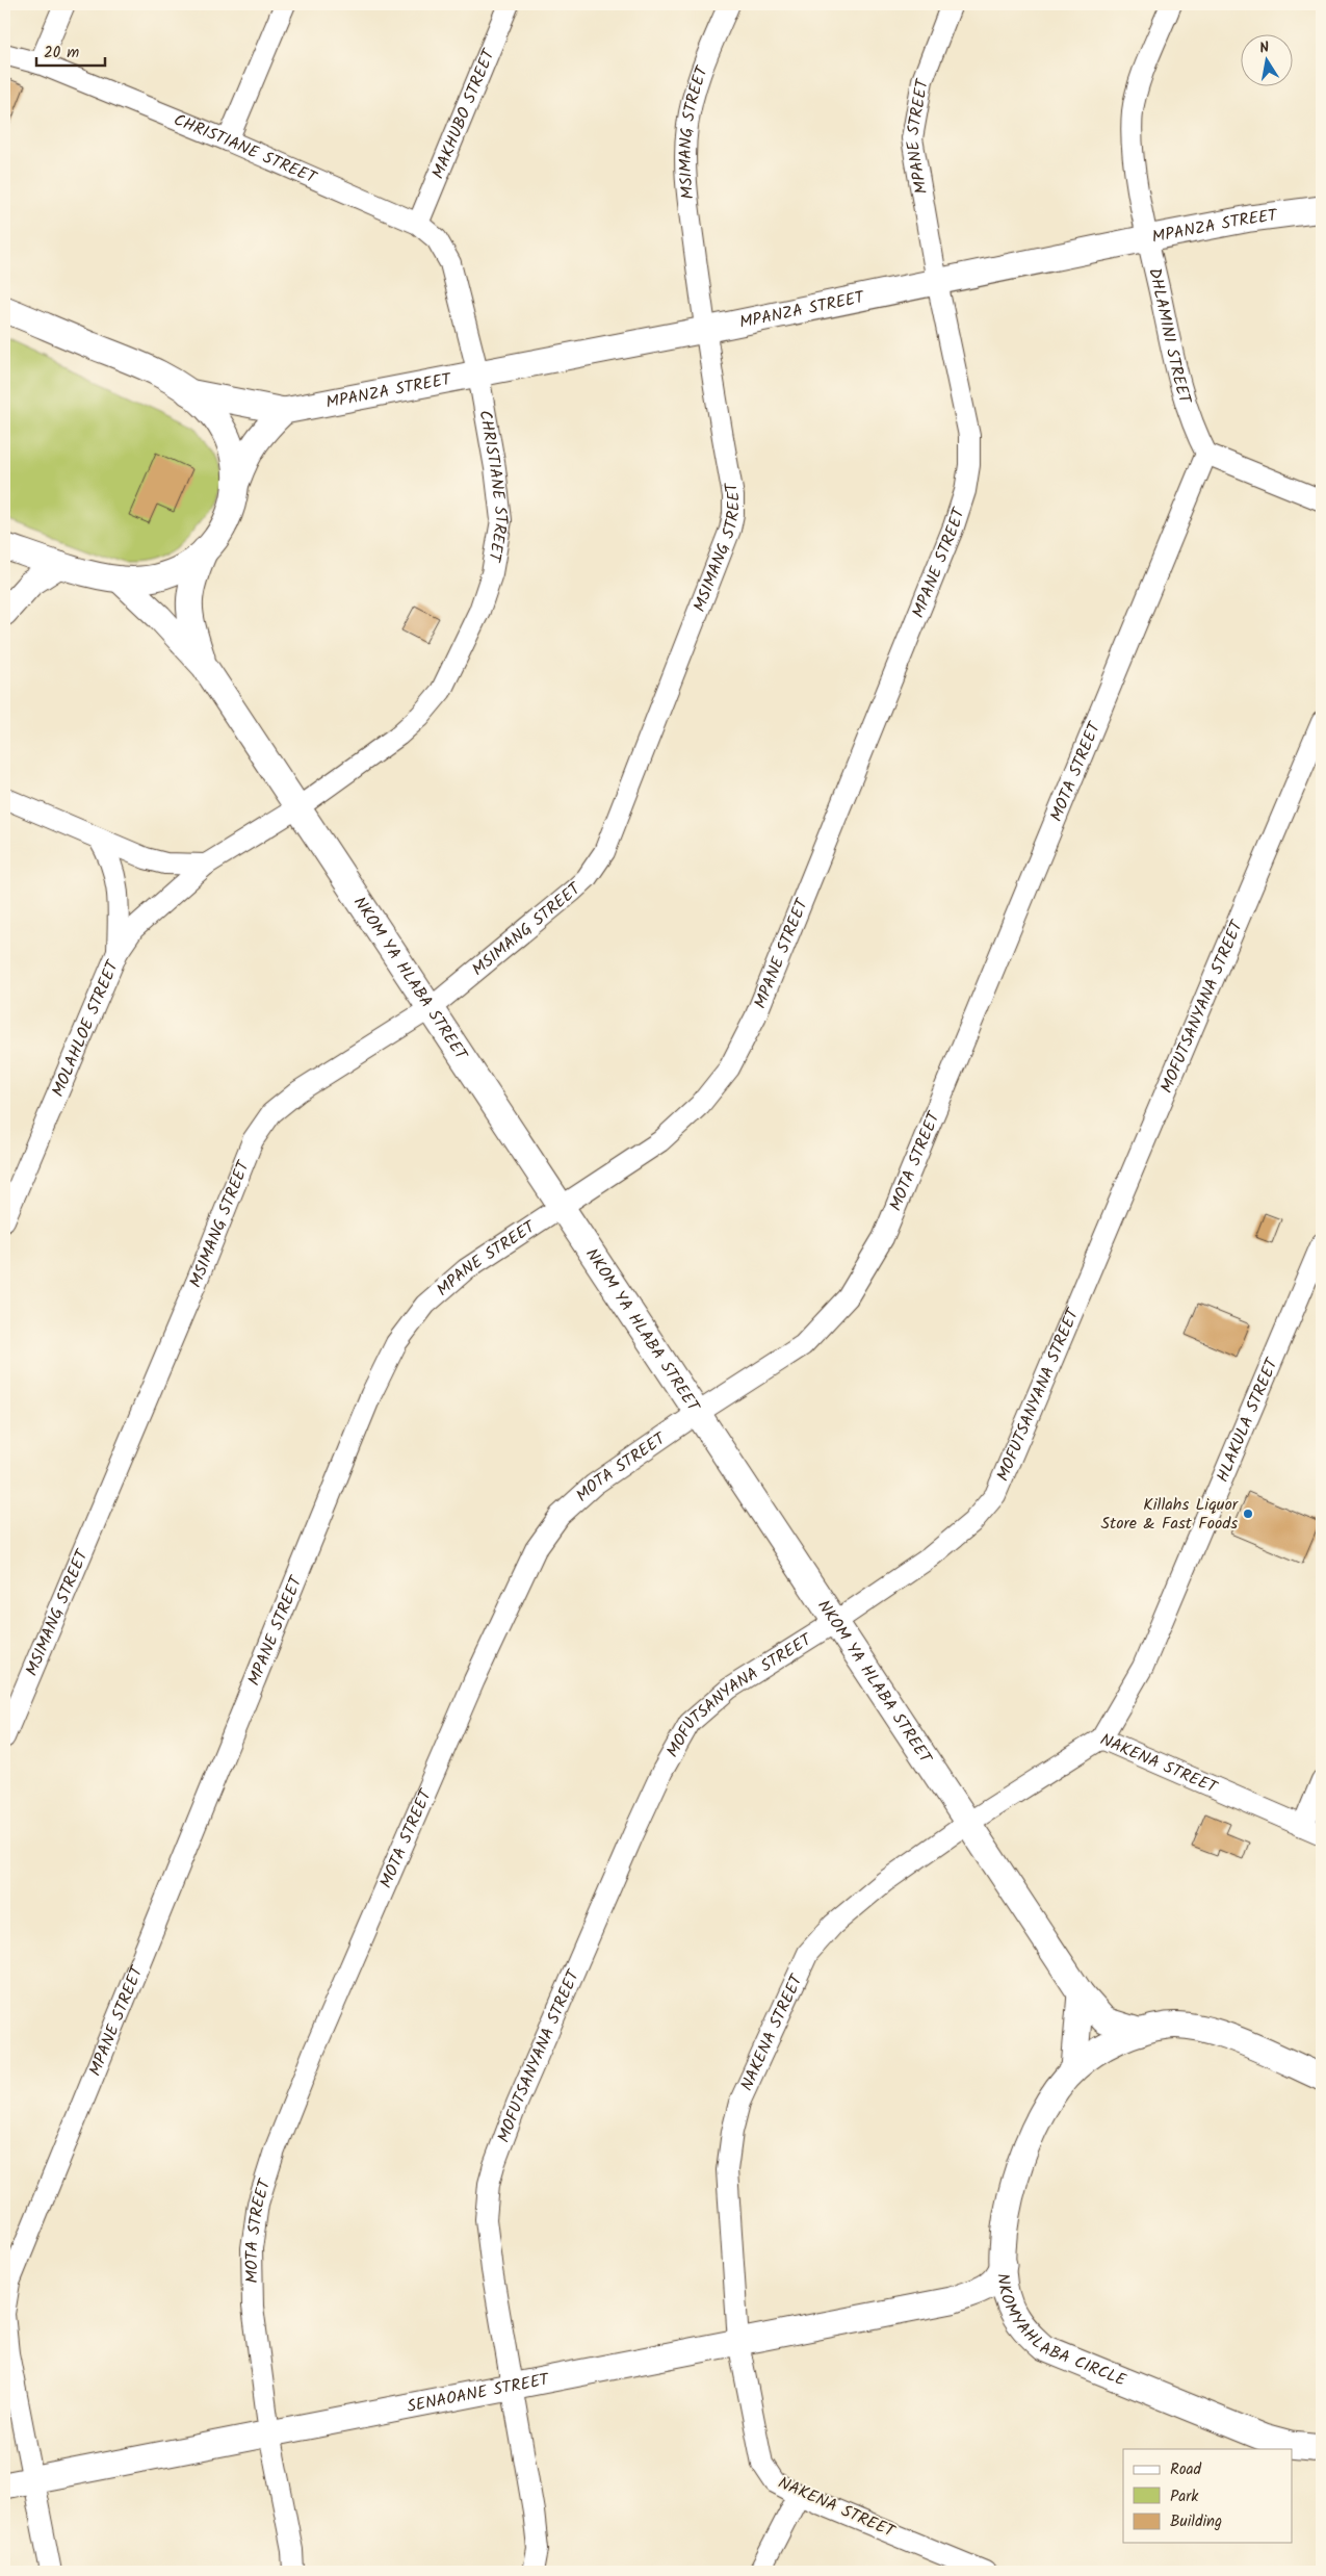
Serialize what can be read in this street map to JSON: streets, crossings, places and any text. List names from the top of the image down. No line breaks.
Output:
{"streets":{"street":["MAKHUBO STREET","MSIMANG STREET","MPANE STREET","CHRISTIANE STREET","MPANZA STREET","DHLAMINI STREET","MOTA STREET","NKOM YA HLABA STREET","MOFUTSANYANA STREET","MOLAHLOE STREET","HLAKULA STREET","NAKENA STREET","NKOMYAHLABA CIRCLE","SENAOANE STREET"]},"crossings":[["MAKHUBO STREET","CHRISTIANE STREET"],["MSIMANG STREET","MPANZA STREET"],["MSIMANG STREET","NKOM YA HLABA STREET"],["MPANE STREET","MPANZA STREET"],["MPANE STREET","NKOM YA HLABA STREET"],["MPANE STREET","SENAOANE STREET"],["CHRISTIANE STREET","MPANZA STREET"],["CHRISTIANE STREET","NKOM YA HLABA STREET"],["CHRISTIANE STREET","MOLAHLOE STREET"],["MPANZA STREET","DHLAMINI STREET"],["DHLAMINI STREET","MOTA STREET"],["MOTA STREET","NKOM YA HLABA STREET"],["MOTA STREET","SENAOANE STREET"],["NKOM YA HLABA STREET","MOFUTSANYANA STREET"],["NKOM YA HLABA STREET","NAKENA STREET"],["NKOM YA HLABA STREET","NKOMYAHLABA CIRCLE"],["MOFUTSANYANA STREET","SENAOANE STREET"],["HLAKULA STREET","NAKENA STREET"],["NAKENA STREET","SENAOANE STREET"],["NKOMYAHLABA CIRCLE","SENAOANE STREET"]],"places":["Killahs Liquor Store & Fast Foods"],"legend":["Road","Park","Building"],"scale_bar":"20 m","north":"top"}
